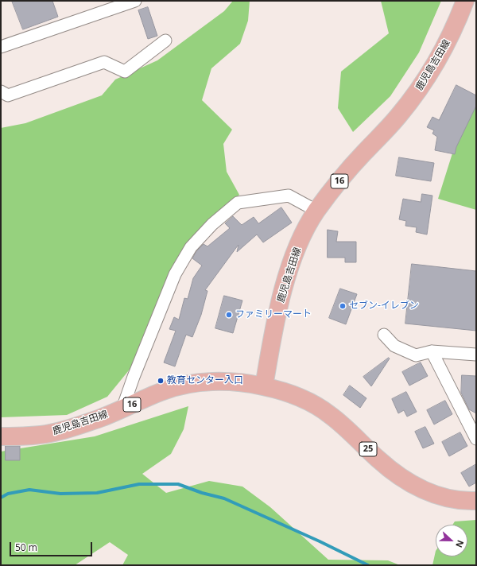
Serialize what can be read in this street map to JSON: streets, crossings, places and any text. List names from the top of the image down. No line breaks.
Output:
{"streets":{"main road":["鹿児島吉田線","16","25"]},"crossings":[["鹿児島吉田線","25"]],"places":["セブン-イレブン","ファミリーマート","教育センター入口"],"scale_bar":"50 m","north":"right"}
